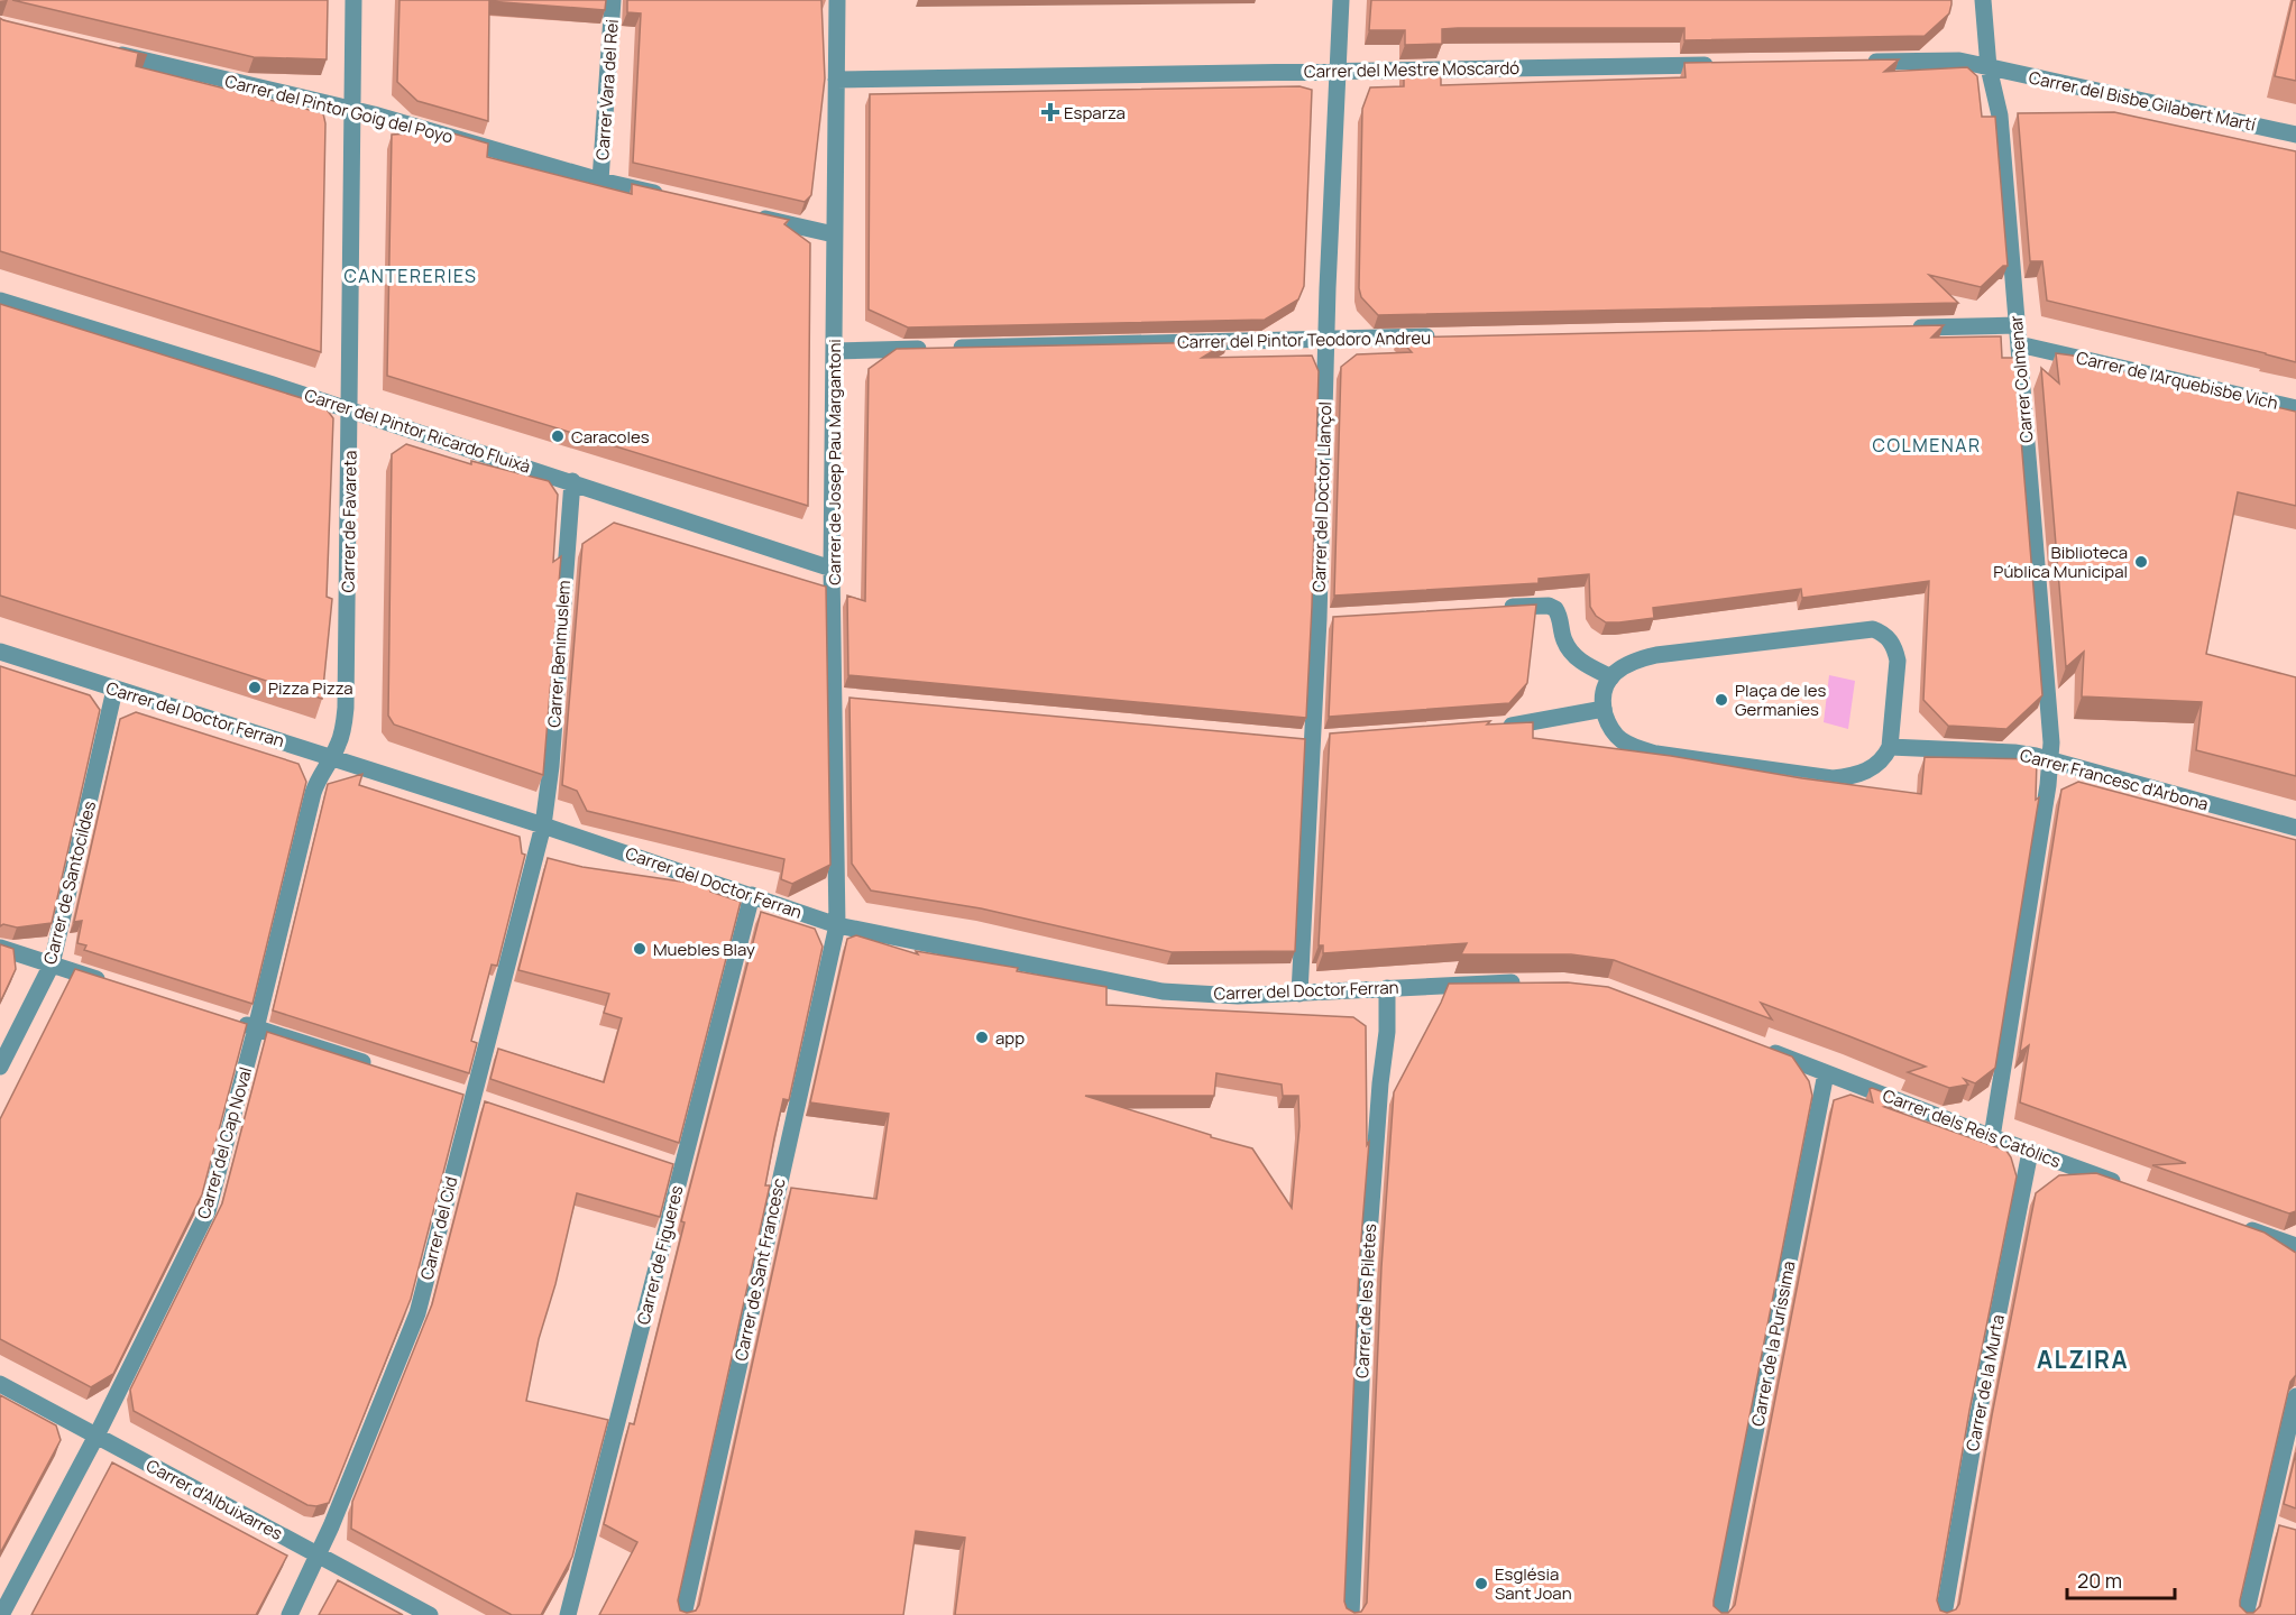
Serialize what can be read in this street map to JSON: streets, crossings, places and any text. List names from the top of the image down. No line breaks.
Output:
{"streets":{"street":["Carrer del Mestre Moscardó","Carrer Vara del Rei","Carrer del Bisbe Gilabert Martí","Carrer del Pintor Goig del Poyo","Carrer del Pintor Teodoro Andreu","Carrer Colmenar","Carrer de l'Arquebisbe Vich","Carrer del Pintor Ricardo Fluixà","Carrer de Josep Pau Margantoni","Carrer del Doctor Llançol","Carrer de Favareta","Carrer Benimuslem","Carrer del Doctor Ferran","Carrer Francesc d'Arbona","Carrer de Santocildes","Carrer dels Reis Catòlics","Carrer del Cap Noval","Carrer del Cid","Carrer de Figueres","Carrer de Sant Francesc","Carrer de les Piletes","Carrer de la Puríssima","Carrer de la Murta","Carrer d'Albuixarres"]},"crossings":[["Carrer del Mestre Moscardó","Carrer de Josep Pau Margantoni"],["Carrer del Mestre Moscardó","Carrer del Doctor Llançol"],["Carrer Vara del Rei","Carrer del Pintor Goig del Poyo"],["Carrer del Bisbe Gilabert Martí","Carrer Colmenar"],["Carrer del Pintor Goig del Poyo","Carrer de Favareta"],["Carrer del Pintor Teodoro Andreu","Carrer de Josep Pau Margantoni"],["Carrer del Pintor Teodoro Andreu","Carrer del Doctor Llançol"],["Carrer Colmenar","Carrer de l'Arquebisbe Vich"],["Carrer Colmenar","Carrer Francesc d'Arbona"],["Carrer del Pintor Ricardo Fluixà","Carrer de Josep Pau Margantoni"],["Carrer del Pintor Ricardo Fluixà","Carrer de Favareta"],["Carrer del Pintor Ricardo Fluixà","Carrer Benimuslem"],["Carrer de Josep Pau Margantoni","Carrer del Doctor Ferran"],["Carrer de Josep Pau Margantoni","Carrer de Sant Francesc"],["Carrer del Doctor Llançol","Carrer del Doctor Ferran"],["Carrer de Favareta","Carrer del Doctor Ferran"],["Carrer de Favareta","Carrer del Cap Noval"],["Carrer Benimuslem","Carrer del Doctor Ferran"],["Carrer Benimuslem","Carrer del Cid"],["Carrer del Doctor Ferran","Carrer de Santocildes"],["Carrer del Doctor Ferran","Carrer del Cap Noval"],["Carrer del Doctor Ferran","Carrer del Cid"],["Carrer del Doctor Ferran","Carrer de Figueres"],["Carrer del Doctor Ferran","Carrer de Sant Francesc"],["Carrer del Doctor Ferran","Carrer de les Piletes"],["Carrer dels Reis Catòlics","Carrer de la Puríssima"],["Carrer dels Reis Catòlics","Carrer de la Murta"],["Carrer del Cap Noval","Carrer d'Albuixarres"],["Carrer del Cid","Carrer d'Albuixarres"]],"districts":["CANTERERIES","COLMENAR","ALZIRA"],"places":{"health":["Esparza"],"other":["Caracoles","Biblioteca Pública Municipal","Pizza Pizza","Plaça de les Germanies","Muebles Blay","app","Església Sant Joan"]},"scale_bar":"20 m"}
